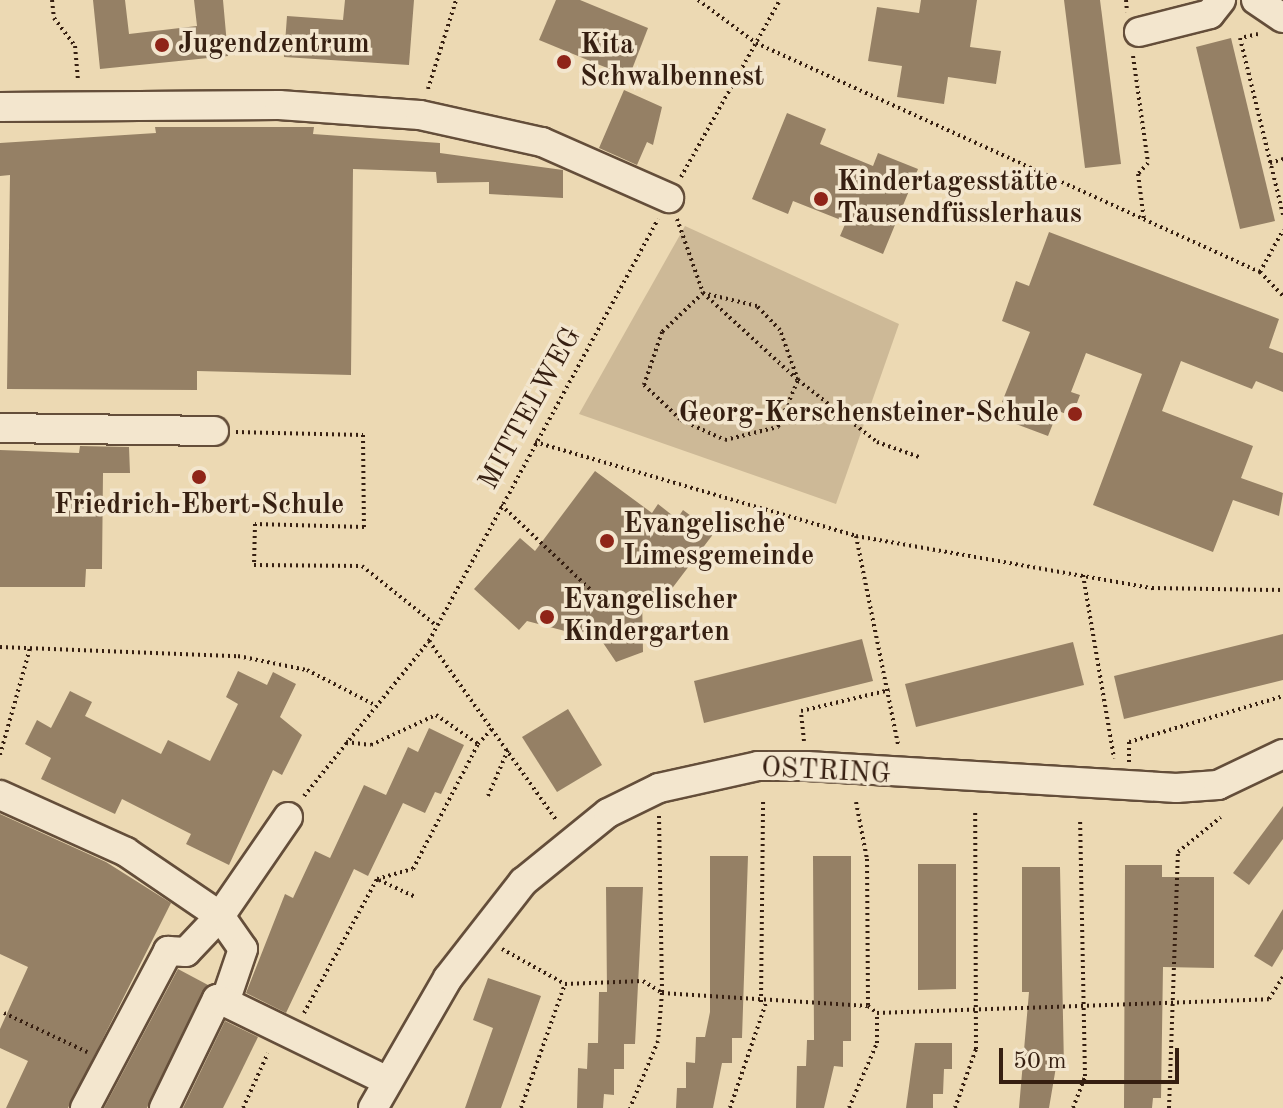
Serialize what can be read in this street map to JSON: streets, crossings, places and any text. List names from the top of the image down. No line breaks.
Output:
{"streets":{"street":["OSTRING"],"path":["MITTELWEG"]},"places":["Jugendzentrum","Kita Schwalbennest","Kindertagesstätte Tausendfüsslerhaus","Georg-Kerschensteiner-Schule","Friedrich-Ebert-Schule","Evangelische Limesgemeinde","Evangelischer Kindergarten"],"scale_bar":"50 m"}
